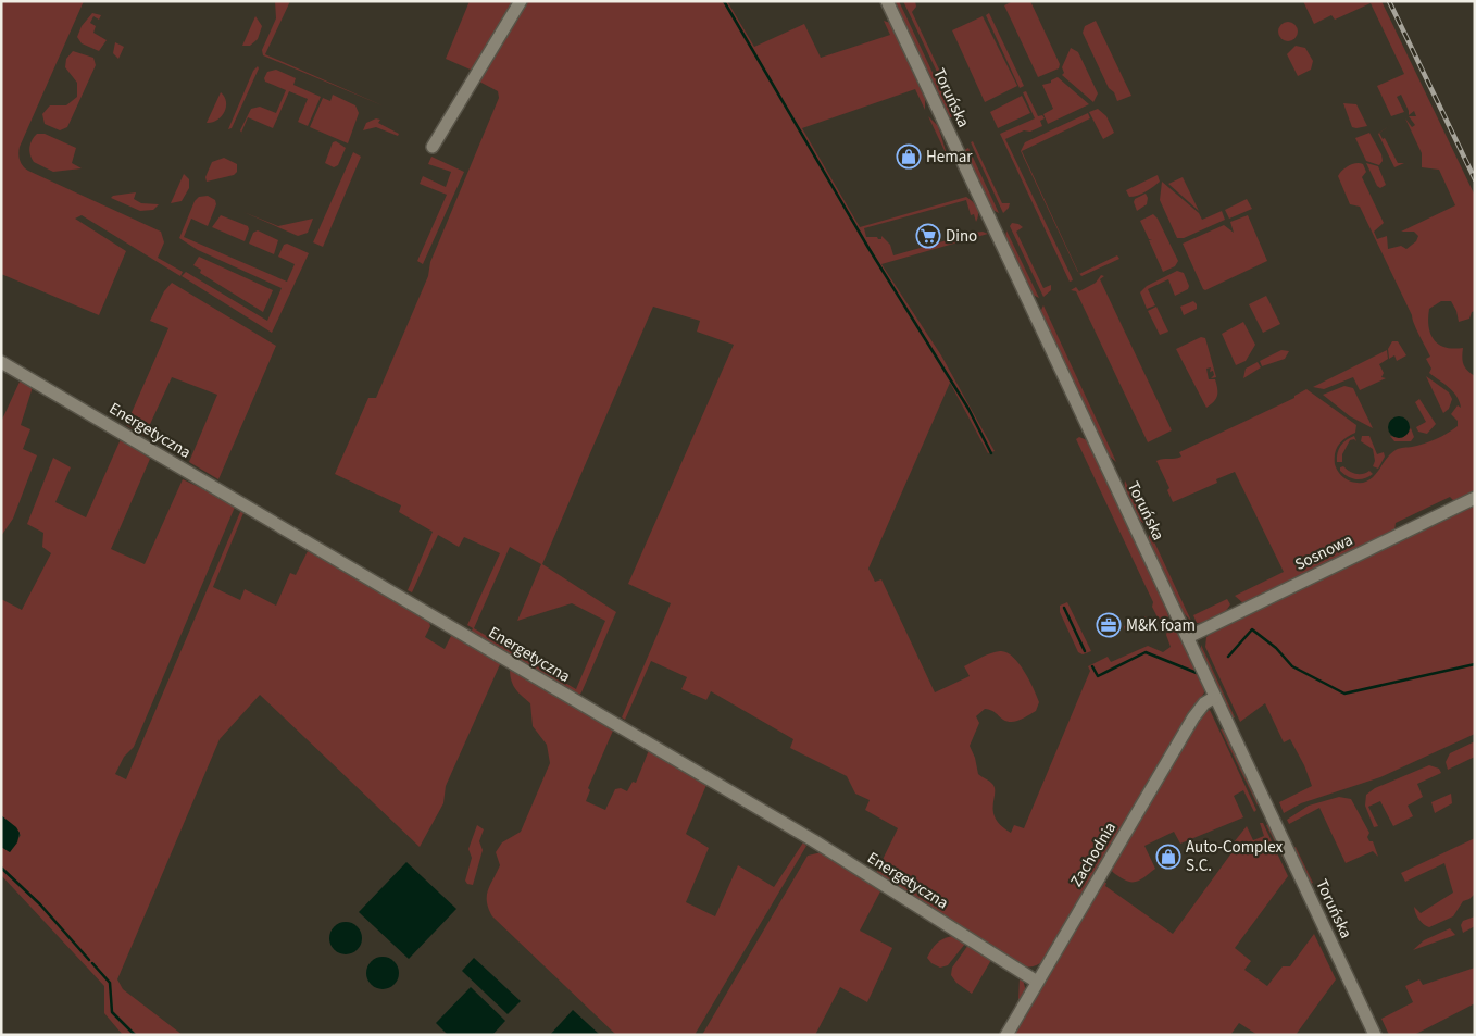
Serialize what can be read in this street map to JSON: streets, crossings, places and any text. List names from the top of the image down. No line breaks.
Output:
{"streets":{"street":["Toruńska","Energetyczna","Sosnowa","Zachodnia"]},"crossings":[["Toruńska","Sosnowa"],["Toruńska","Zachodnia"],["Energetyczna","Zachodnia"]],"places":{"shop":["Hemar","Auto-Complex S.C."],"supermarket":["Dino"],"office":["M&K foam"]}}
